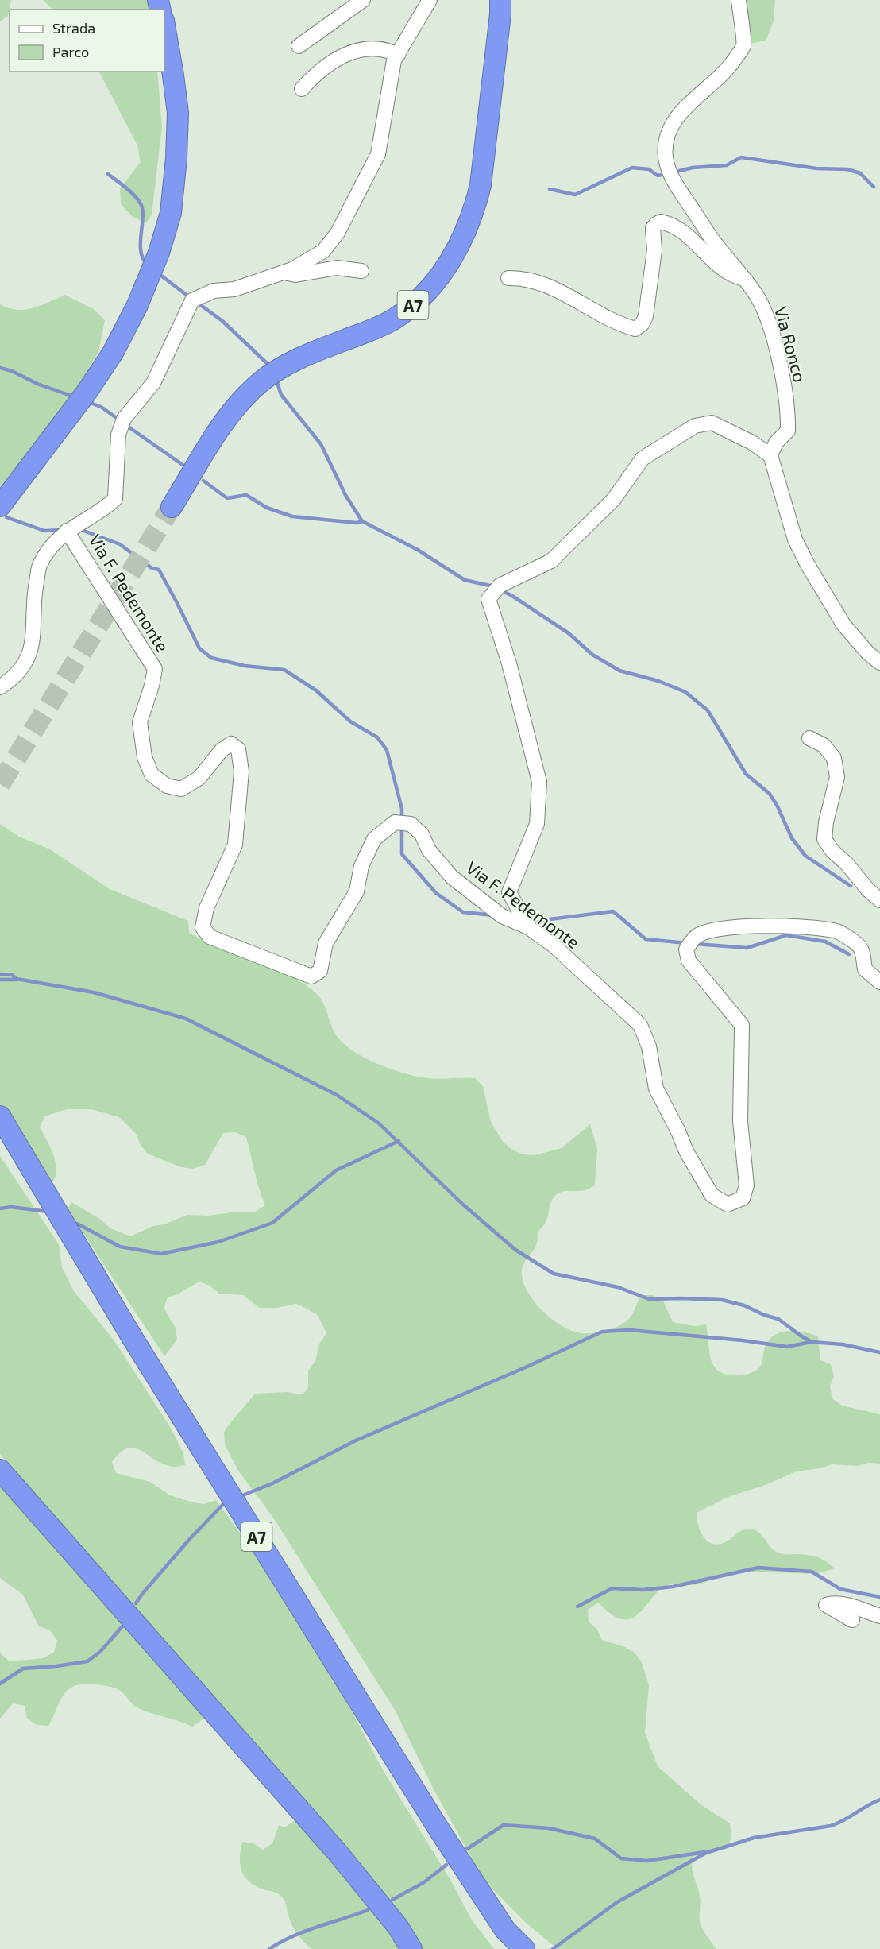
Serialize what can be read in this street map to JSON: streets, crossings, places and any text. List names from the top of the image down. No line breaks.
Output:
{"streets":{"highway":["A7"],"street":["Via Ronco","Via F. Pedemonte"]},"legend":["Strada","Parco"]}
